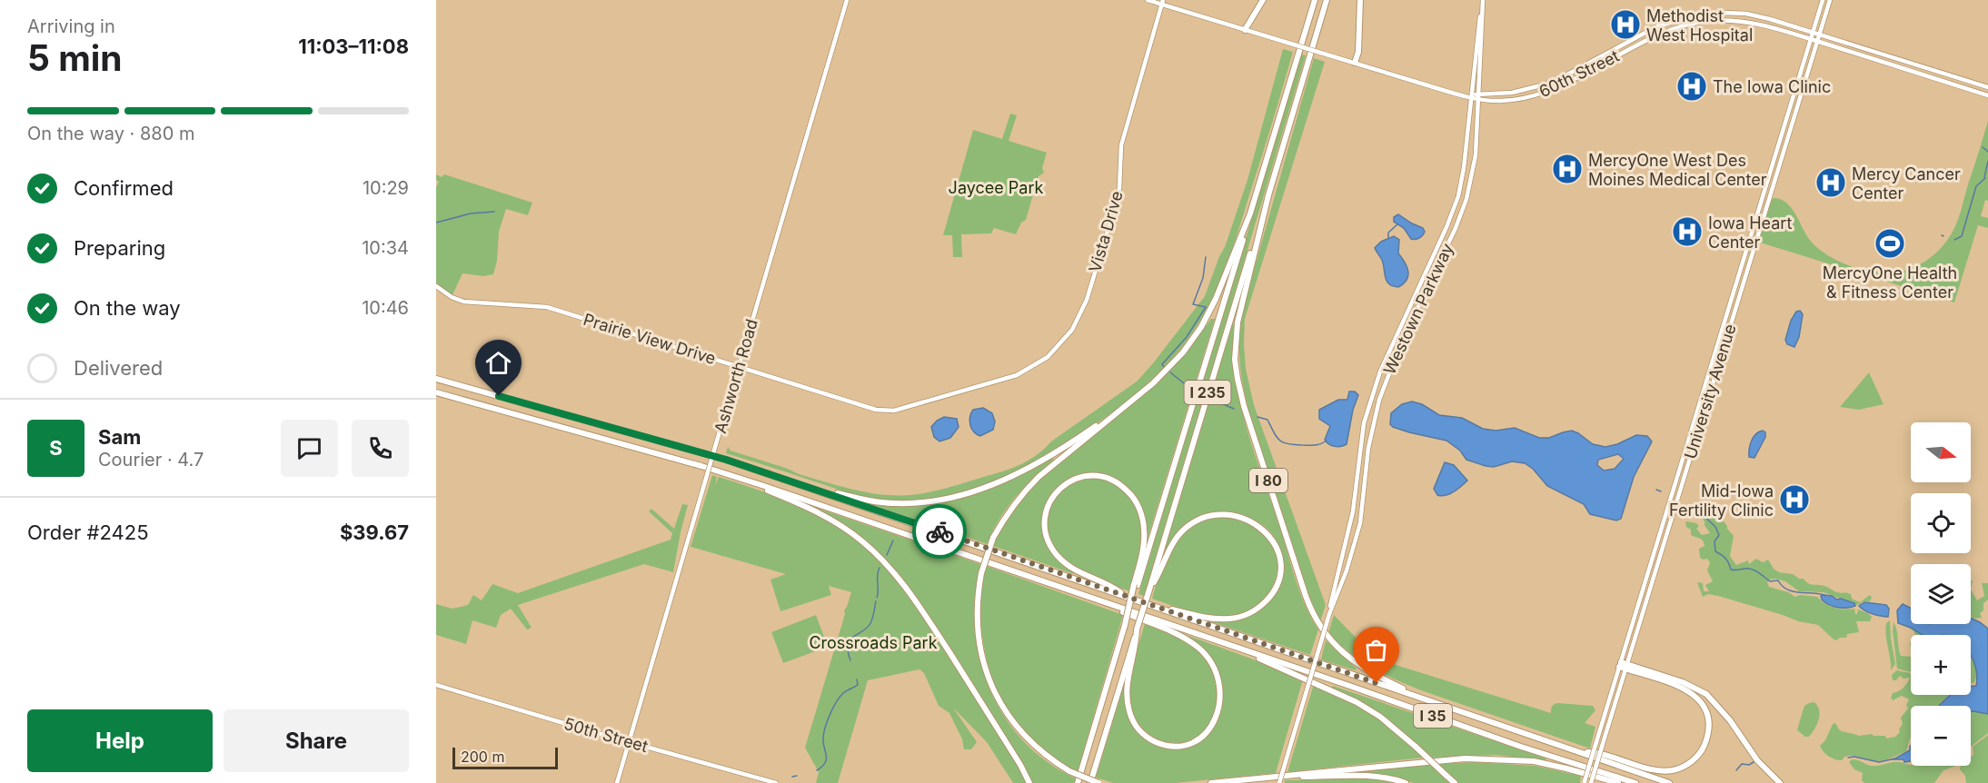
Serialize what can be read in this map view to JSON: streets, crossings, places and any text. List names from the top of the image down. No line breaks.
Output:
{"streets":{"highway":["I 235","I 80","I 35"],"main road":["60th Street","Vista Drive","Westown Parkway","Prairie View Drive","Ashworth Road","University Avenue","50th Street"]},"crossings":[["60th Street","Westown Parkway"],["60th Street","University Avenue"],["Vista Drive","Prairie View Drive"],["Prairie View Drive","Ashworth Road"],["Ashworth Road","50th Street"],["I 235","I 80"],["I 80","I 35"]],"parks":["Jaycee Park","Crossroads Park"],"places":{"hospital":["Methodist West Hospital","The Iowa Clinic","MercyOne West Des Moines Medical Center","Mercy Cancer Center","Iowa Heart Center","Mid-Iowa Fertility Clinic"],"sports":["MercyOne Health & Fitness Center"]},"scale_bar":"200 m","north":"right","page":{"heading":["5 min","Arriving in","11:03–11:08"],"panel":["Sam","Courier · 4.7","Order #2425","$39.67"],"bar":"On the way · 880 m","list":[["Confirmed","10:29"],["Preparing","10:34"],["On the way","10:46"],"Delivered"],"round":"S","map_buttons":["+","−"],"buttons":["Help","Share"],"scale":"200 m"}}
